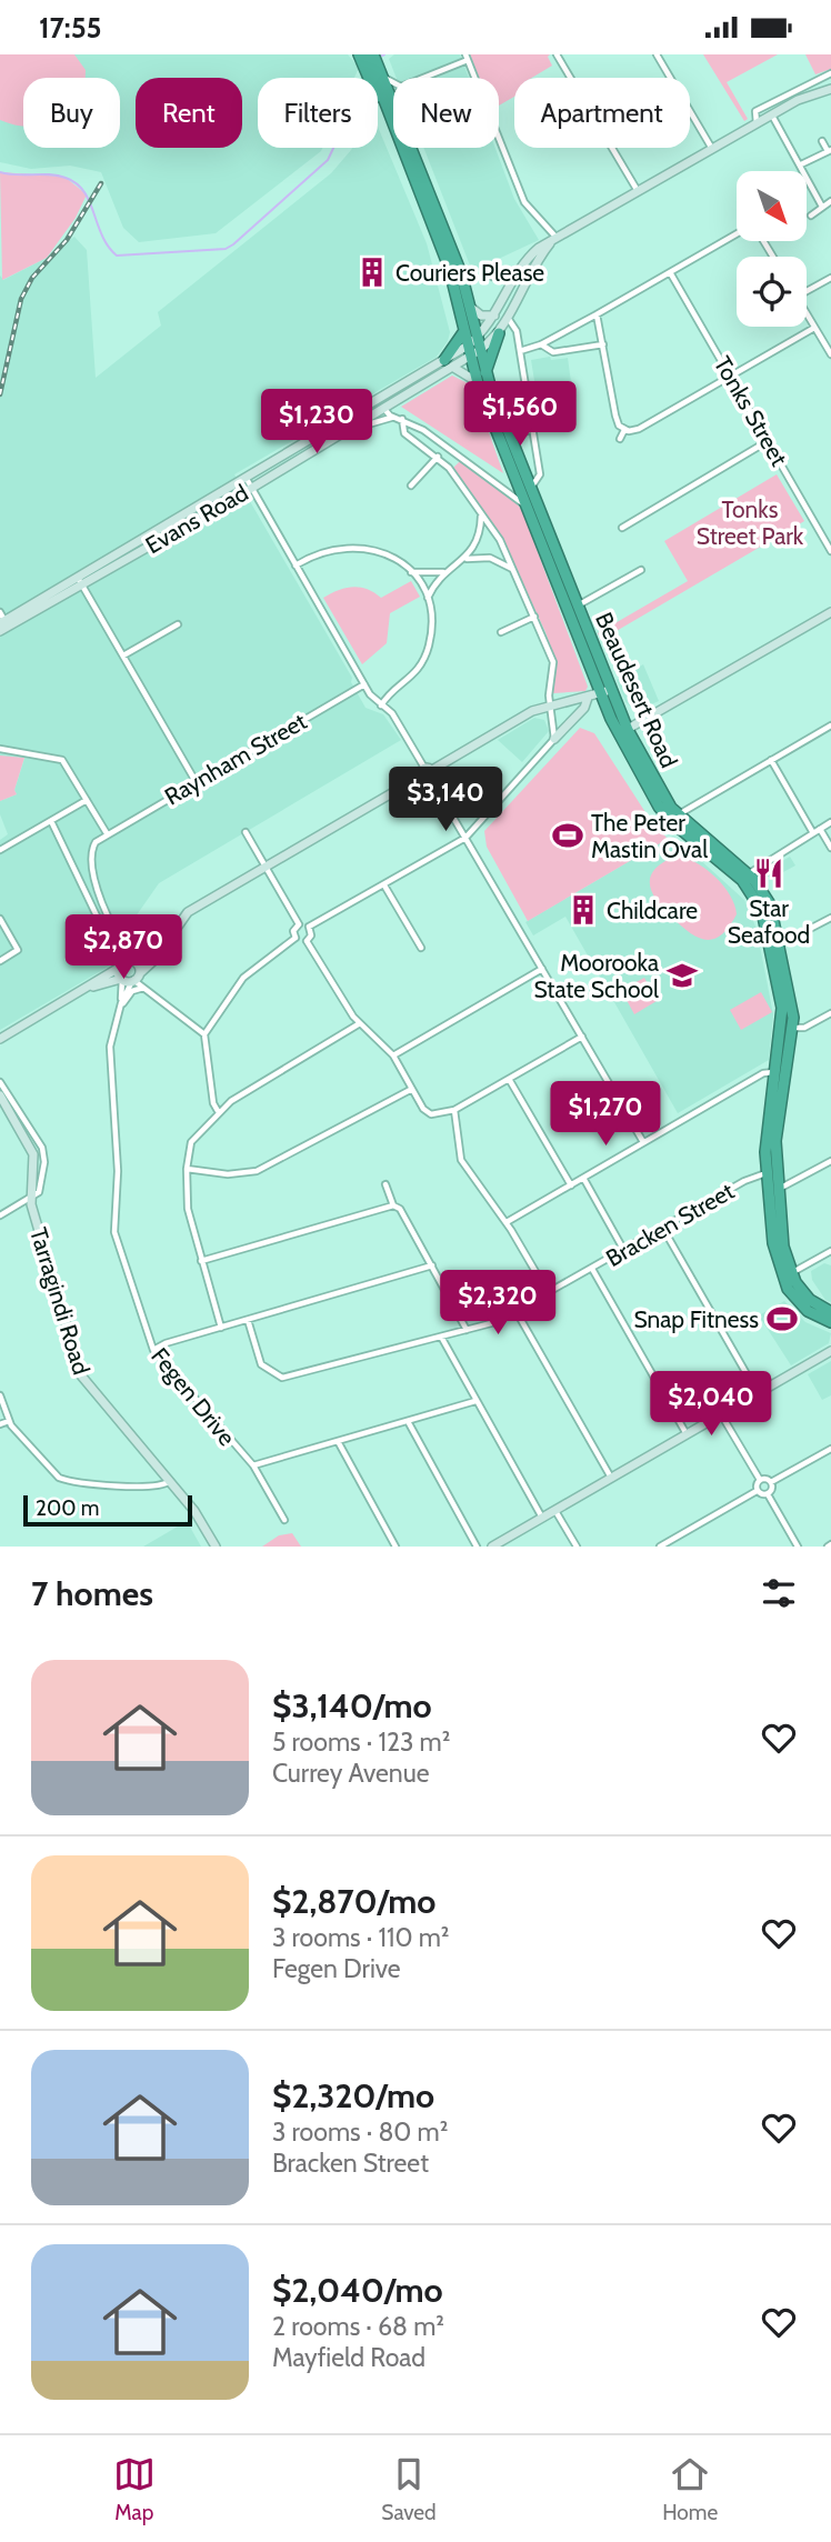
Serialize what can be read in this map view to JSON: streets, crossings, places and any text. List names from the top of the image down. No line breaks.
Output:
{"streets":{"highway":["Beaudesert Road"],"street":["Tonks Street","Evans Road","Raynham Street","Bracken Street","Tarragindi Road","Fegen Drive"]},"crossings":[["Evans Road","Beaudesert Road"],["Beaudesert Road","Bracken Street"],["Beaudesert Road","Fegen Drive"]],"parks":["Tonks Street Park"],"places":{"building":["Couriers Please","Childcare"],"sports":["The Peter Mastin Oval","Snap Fitness"],"restaurant":["Star Seafood"],"school or university":["Moorooka State School"]},"scale_bar":"200 m","north":"bottom right","page":{"status":"17:55","chip":["Buy","Rent","Filters","New","Apartment"],"price":["$1,560","$1,230","$3,140","$2,870","$1,270","$2,320","$2,040"],"scale":"200 m","heading":"7 homes","list":[{"name":"$3,140/mo","note":"5 rooms · 123 m² · Currey Avenue"},{"name":"$2,870/mo","note":"3 rooms · 110 m² · Fegen Drive"},{"name":"$2,320/mo","note":"3 rooms · 80 m² · Bracken Street"},{"name":"$2,040/mo","note":"2 rooms · 68 m² · Mayfield Road"}],"tabs":["Map","Saved","Home"]}}
